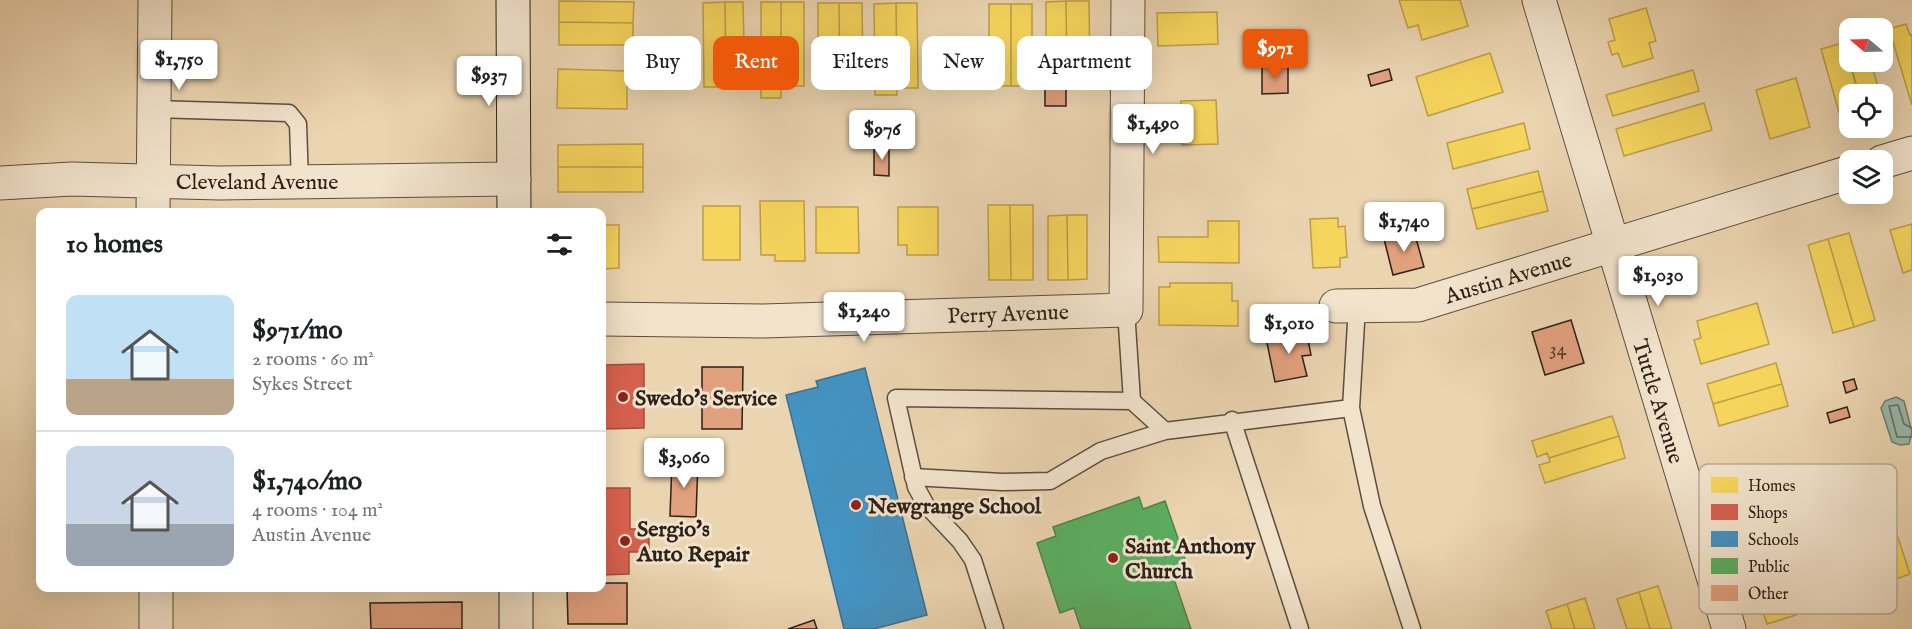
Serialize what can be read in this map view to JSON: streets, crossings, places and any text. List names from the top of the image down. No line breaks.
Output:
{"streets":{"street":["Cleveland Avenue","Austin Avenue","Perry Avenue","Tuttle Avenue"]},"crossings":[["Austin Avenue","Tuttle Avenue"]],"places":["Swedo's Service","Newgrange School","Sergio's Auto Repair","Saint Anthony Church"],"house_numbers":["34"],"legend":["Homes","Shops","Schools","Public","Other"],"north":"left","page":{"price":["$971","$1,750","$937","$1,490","$976","$1,740","$1,030","$1,240","$1,010","$3,060"],"chip":["Buy","Rent","Filters","New","Apartment"],"heading":"10 homes","list":[{"name":"$971/mo","note":"2 rooms · 60 m² · Sykes Street"},{"name":"$1,740/mo","note":"4 rooms · 104 m² · Austin Avenue"}]}}
